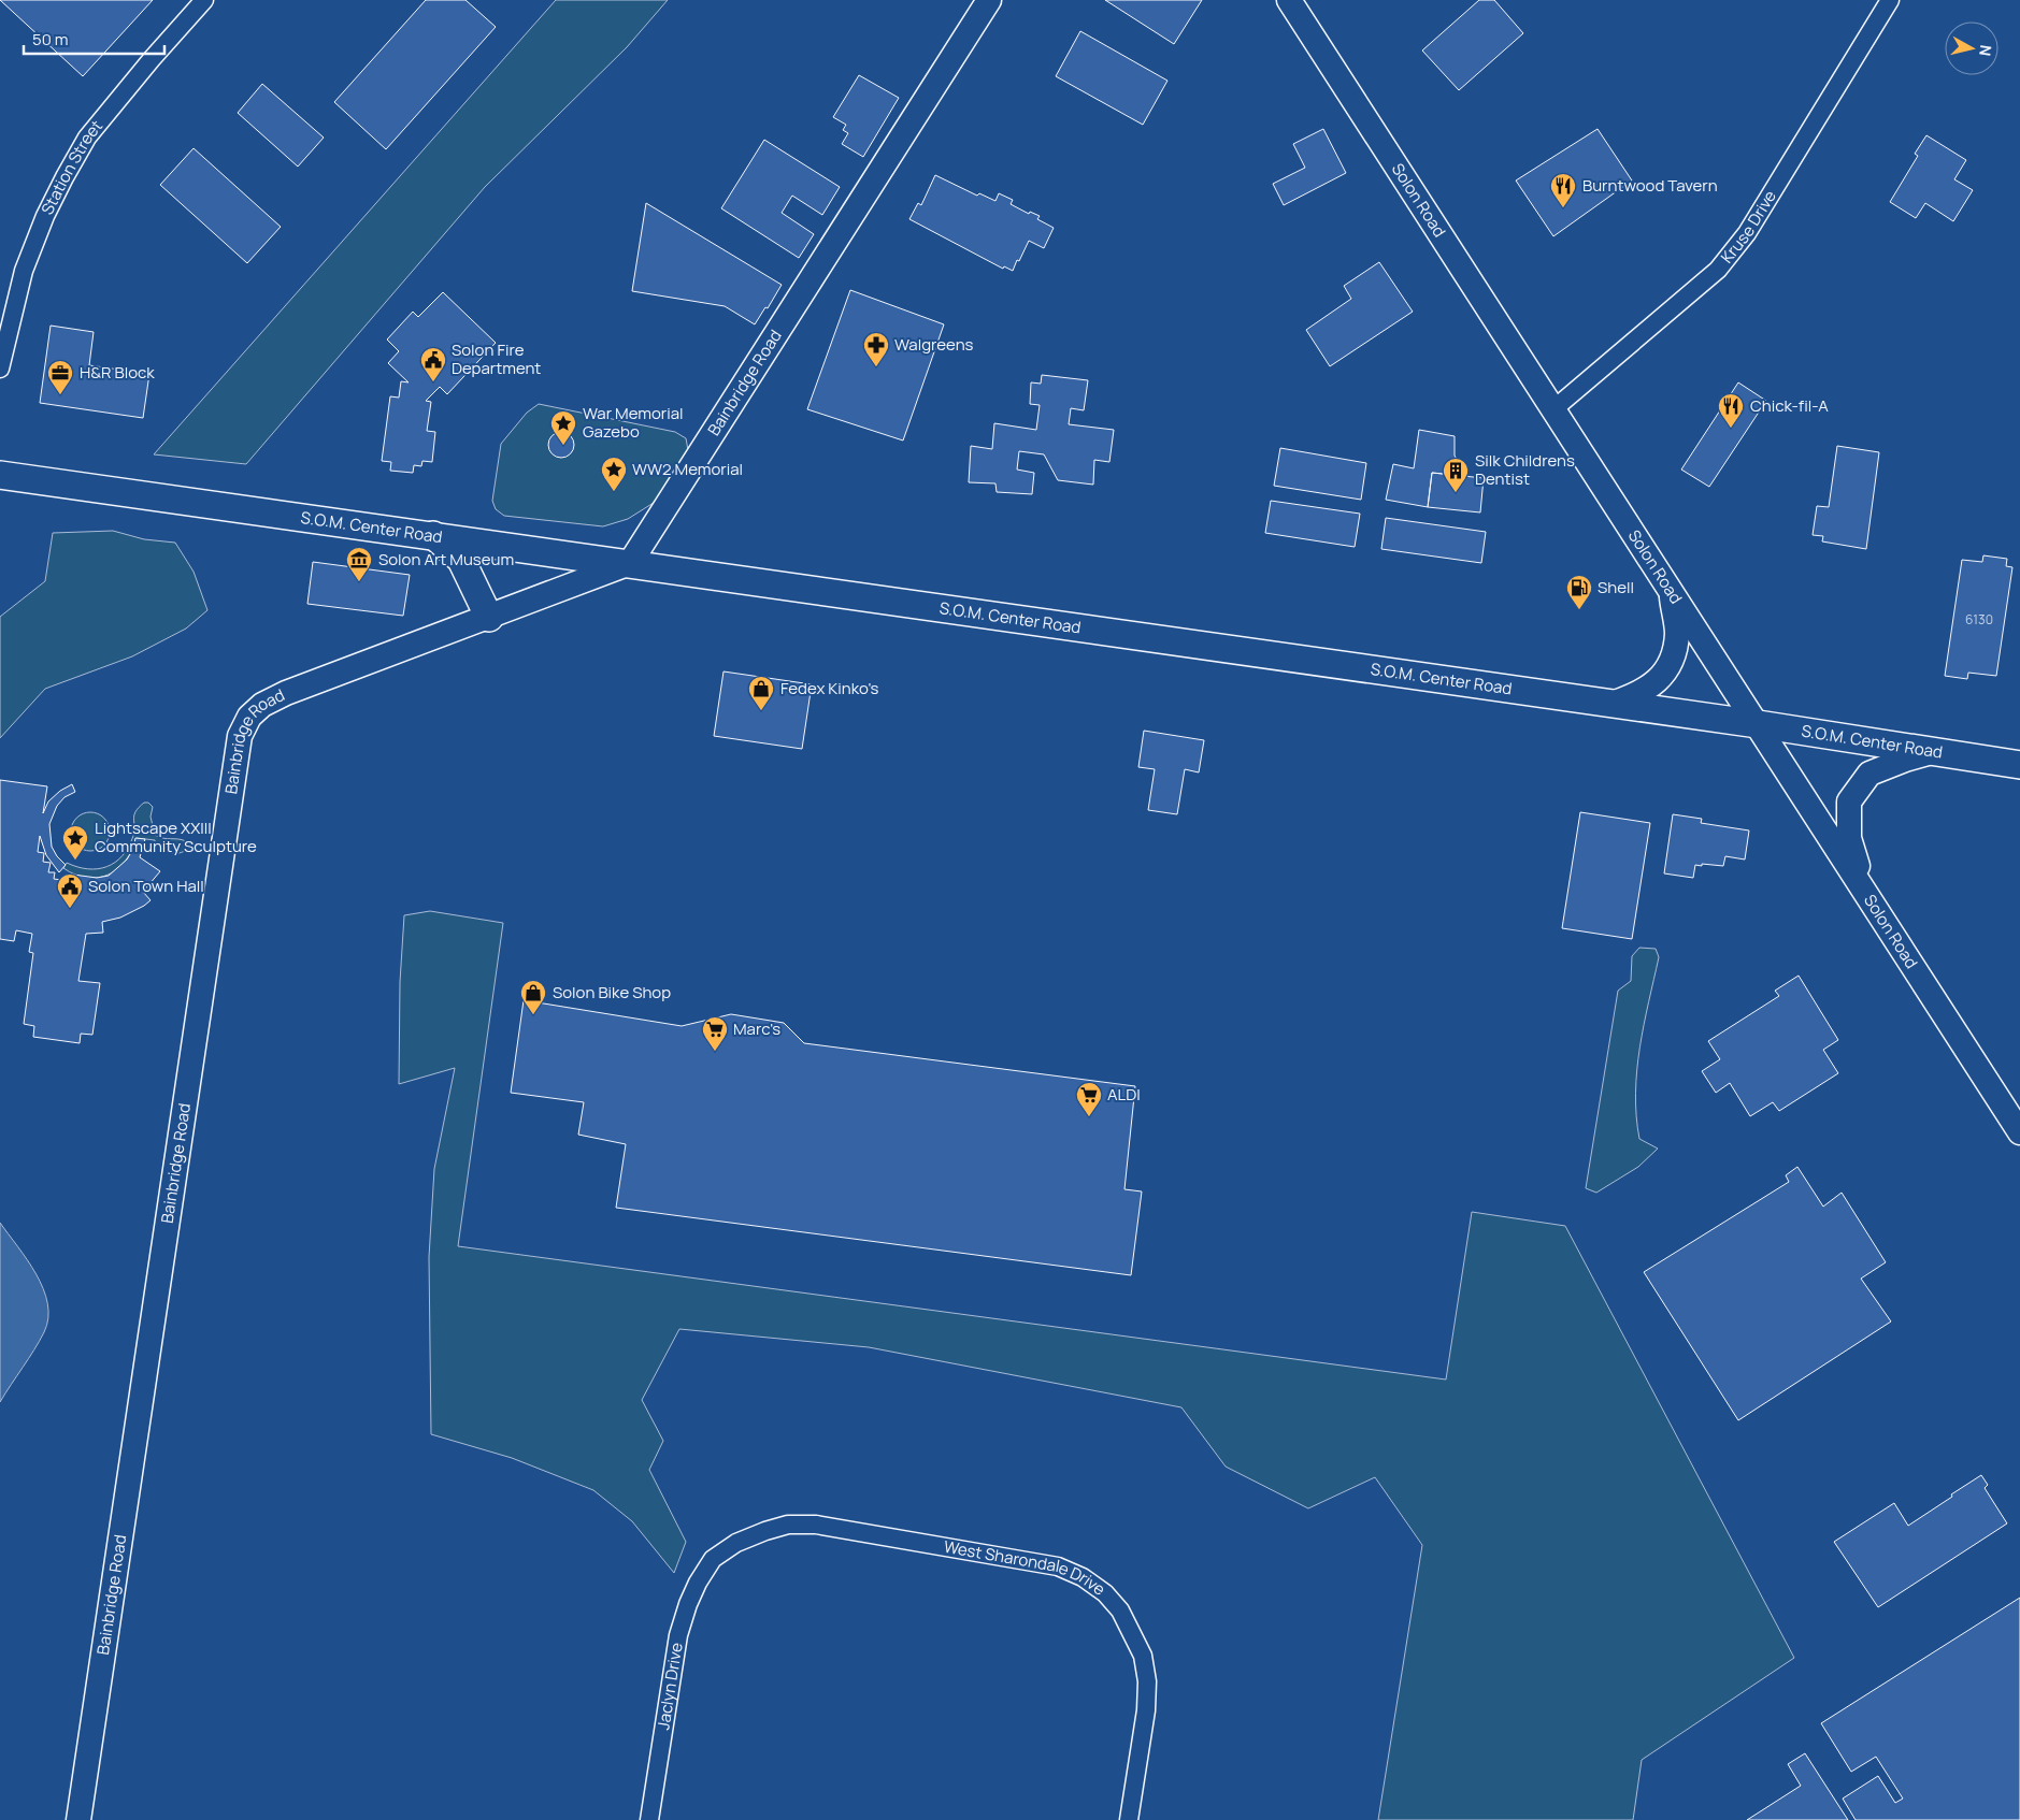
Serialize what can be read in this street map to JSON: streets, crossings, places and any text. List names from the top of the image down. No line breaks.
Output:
{"streets":{"main road":["S.O.M. Center Road"],"street":["Station Street","Solon Road","Kruse Drive","Bainbridge Road","West Sharondale Drive","Jaclyn Drive"]},"crossings":[["Solon Road","Kruse Drive"],["Solon Road","S.O.M. Center Road"],["Bainbridge Road","S.O.M. Center Road"],["West Sharondale Drive","Jaclyn Drive"]],"places":{"restaurant":["Burntwood Tavern","Chick-fil-A"],"pharmacy":["Walgreens"],"public building":["Solon Fire Department","Solon Town Hall"],"office":["H&R Block"],"place":["War Memorial Gazebo","WW2 Memorial","Lightscape XXIII Community Sculpture"],"building":["Silk Childrens Dentist"],"museum":["Solon Art Museum"],"fuel station":["Shell"],"shop":["Fedex Kinko's","Solon Bike Shop"],"supermarket":["Marc's","ALDI"]},"house_numbers":["6130"],"scale_bar":"50 m","north":"right"}
